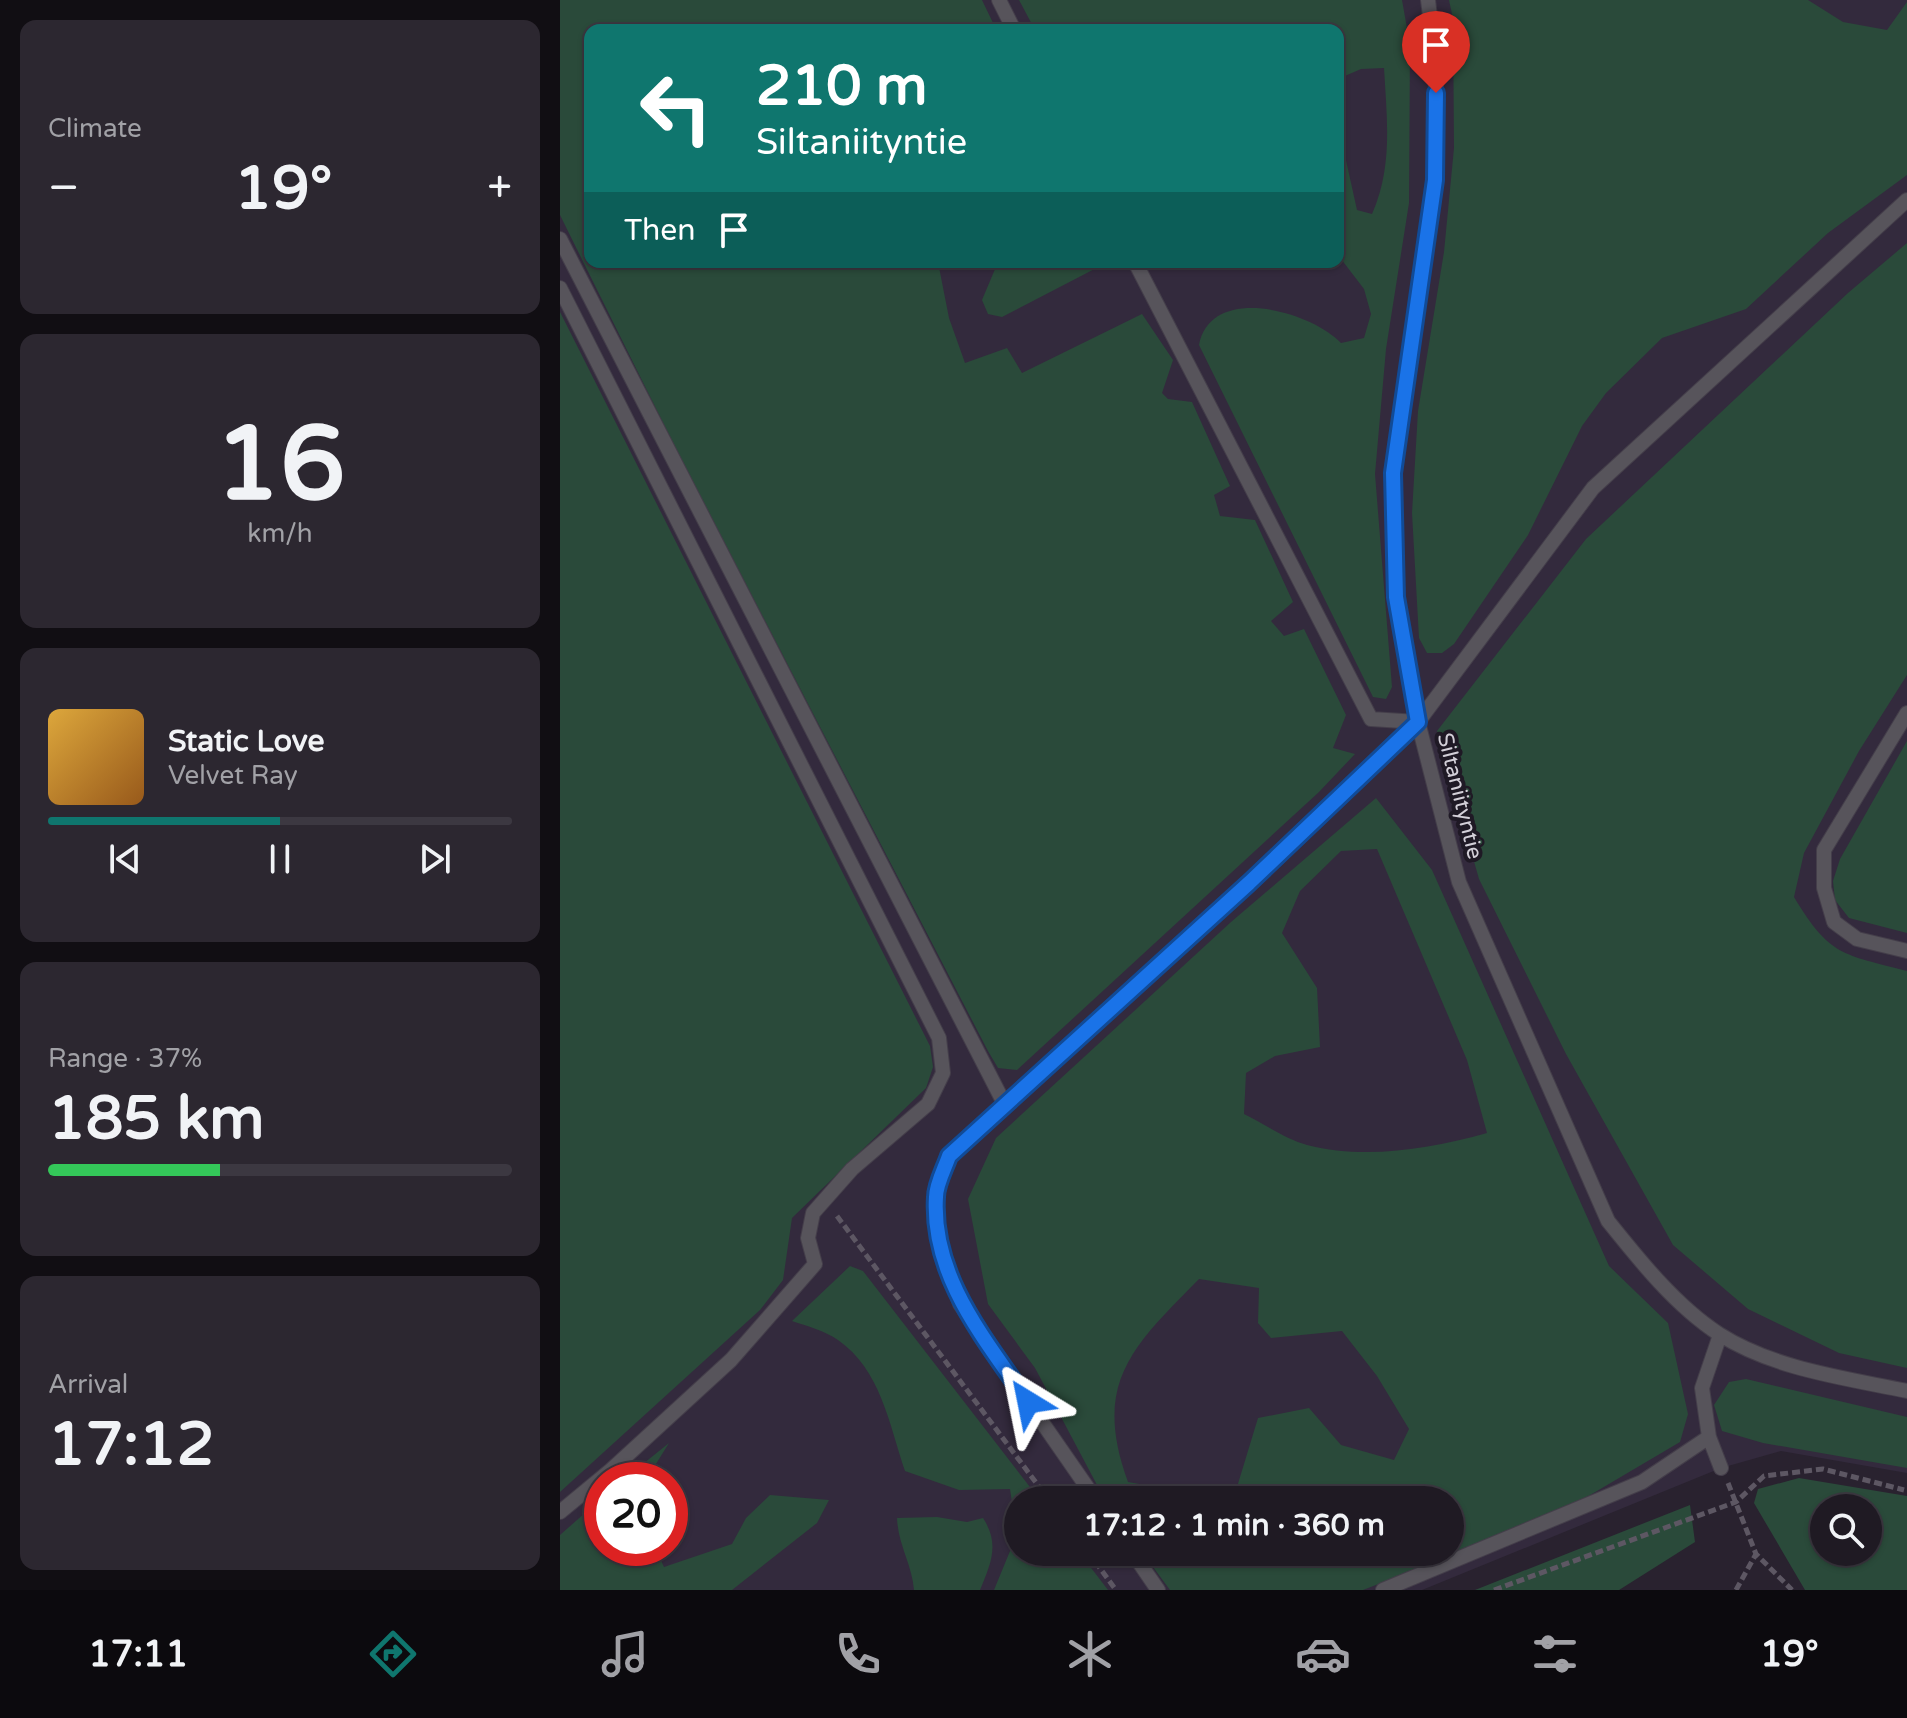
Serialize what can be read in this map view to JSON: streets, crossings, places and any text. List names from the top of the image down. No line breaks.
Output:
{"streets":{"lane":["Siltaniityntie"]},"page":{"tile":["Climate",["16","km/h"],["Range · 37%","185 km"],["Arrival","17:12"]],"turn":["210 m","Siltaniityntie"],"heat":["−","19°","+"],"then":"Then","song":["Static Love","Velvet Ray"],"limit":"20","trip":"17:12 · 1 min · 360 m","tabs":["17:11","19°"]}}
